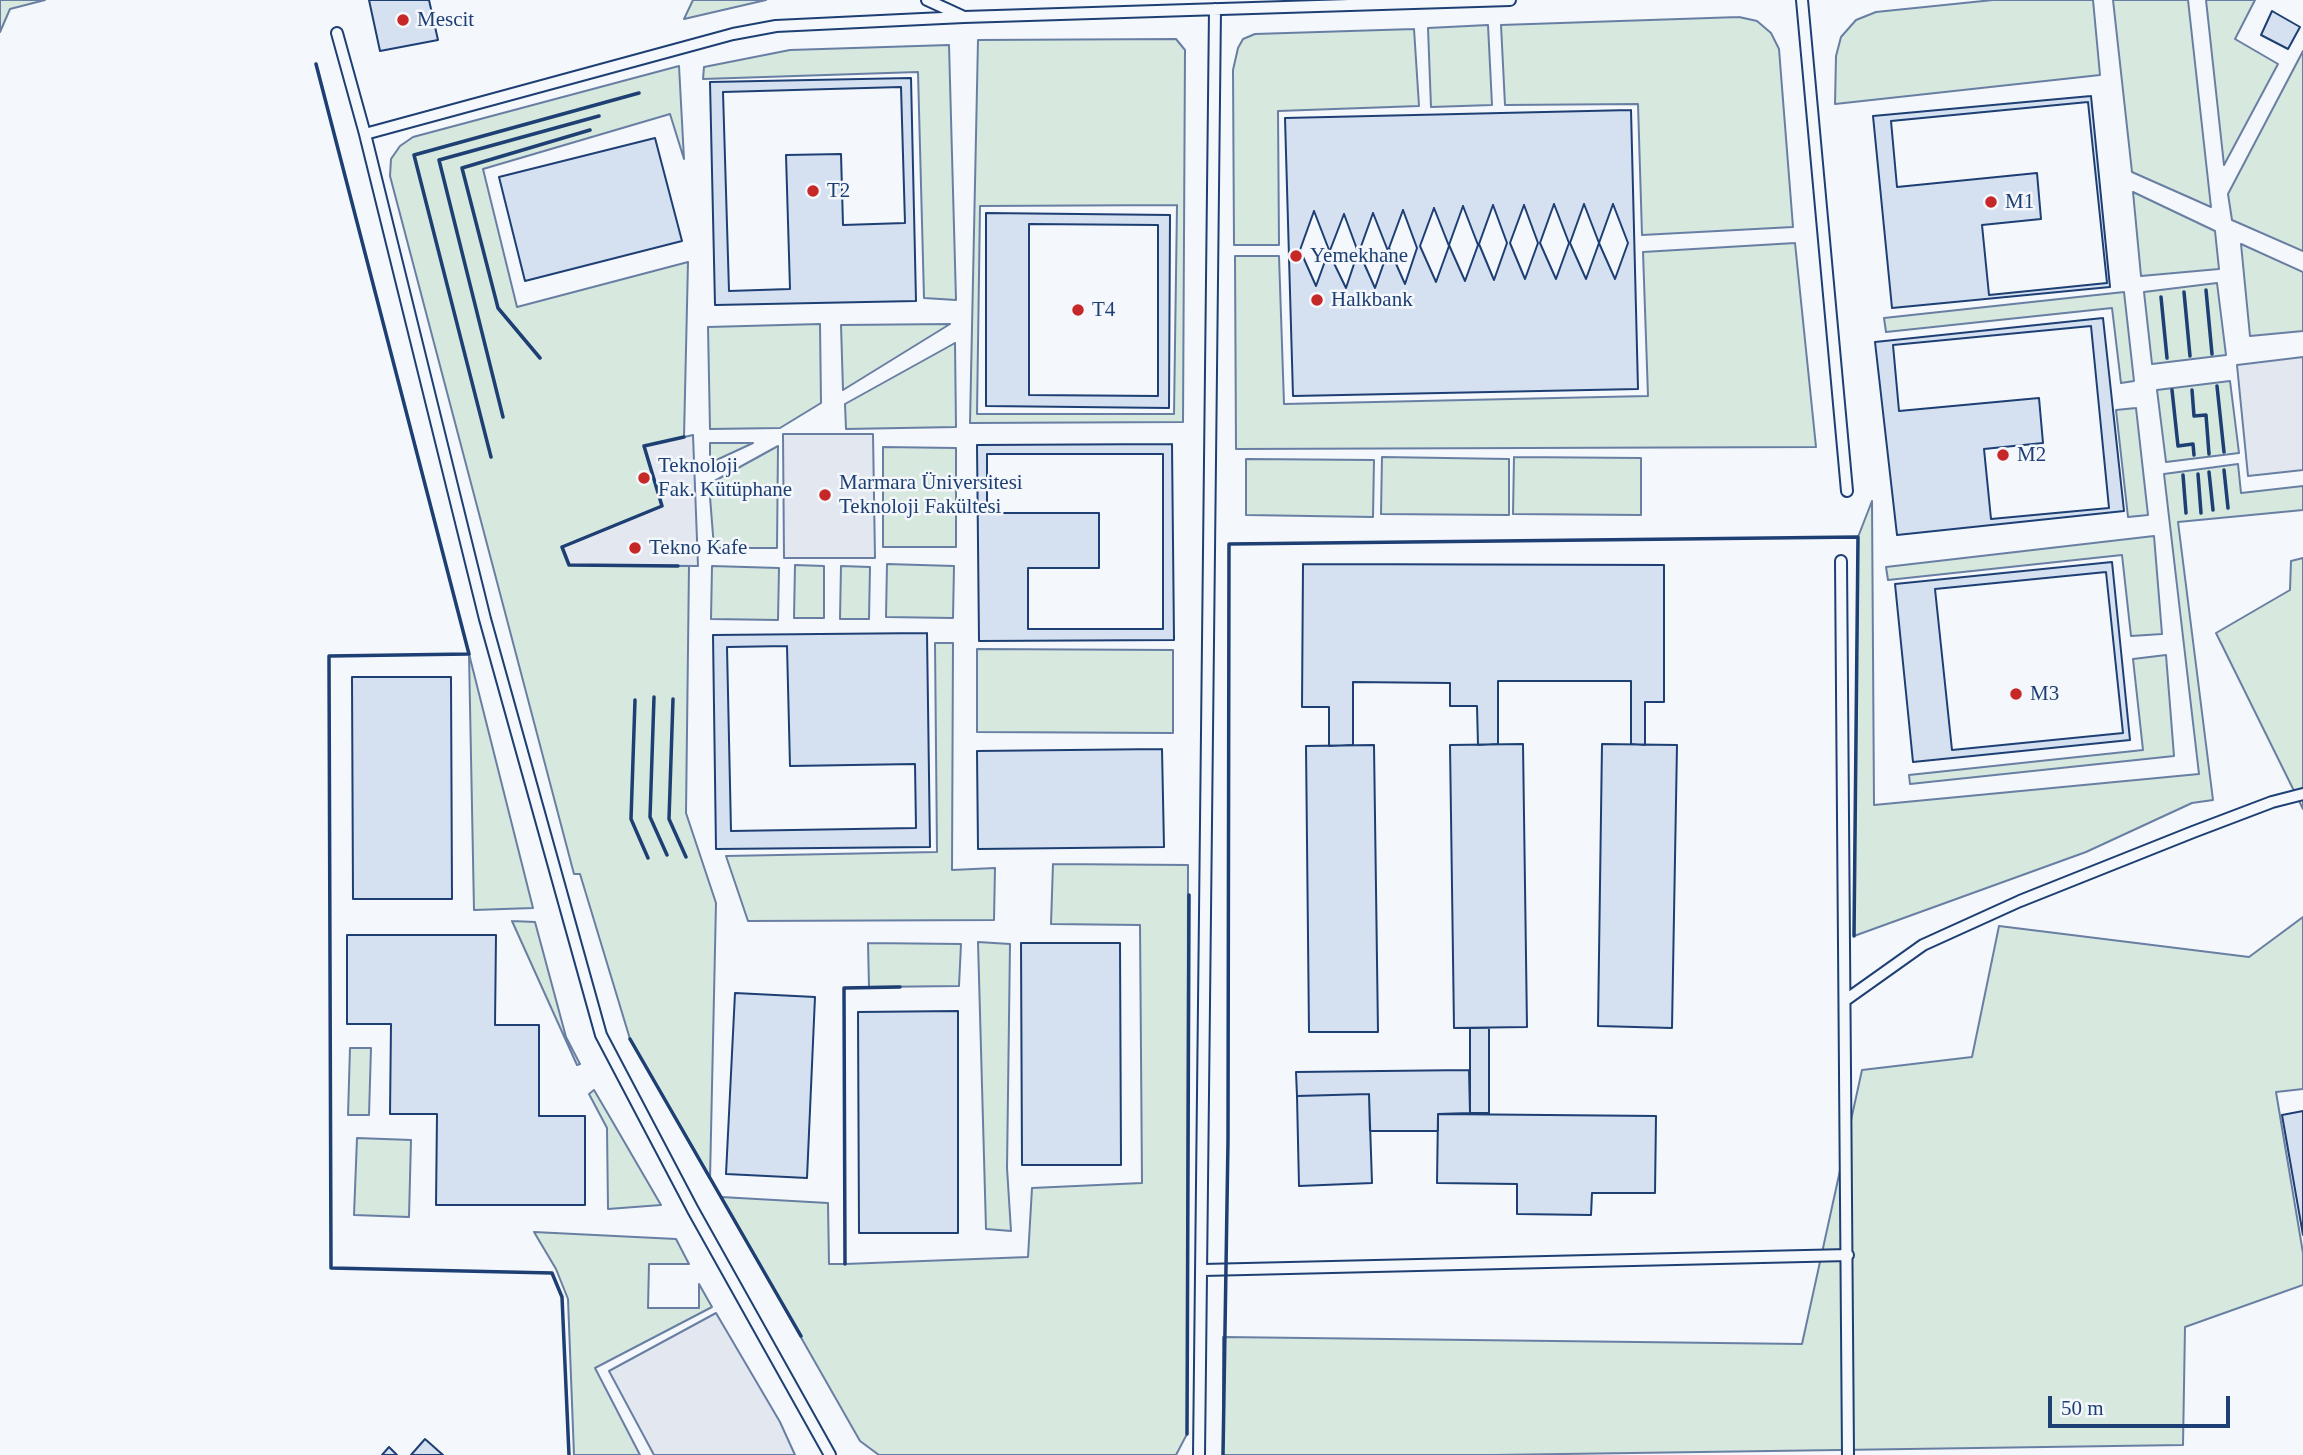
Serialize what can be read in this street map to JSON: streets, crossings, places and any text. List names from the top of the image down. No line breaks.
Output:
{"places":["Mescit","T2","M1","Yemekhane","Halkbank","T4","M2","Teknoloji Fak. Kütüphane","Marmara Üniversitesi Teknoloji Fakültesi","Tekno Kafe","M3"],"scale_bar":"50 m"}
